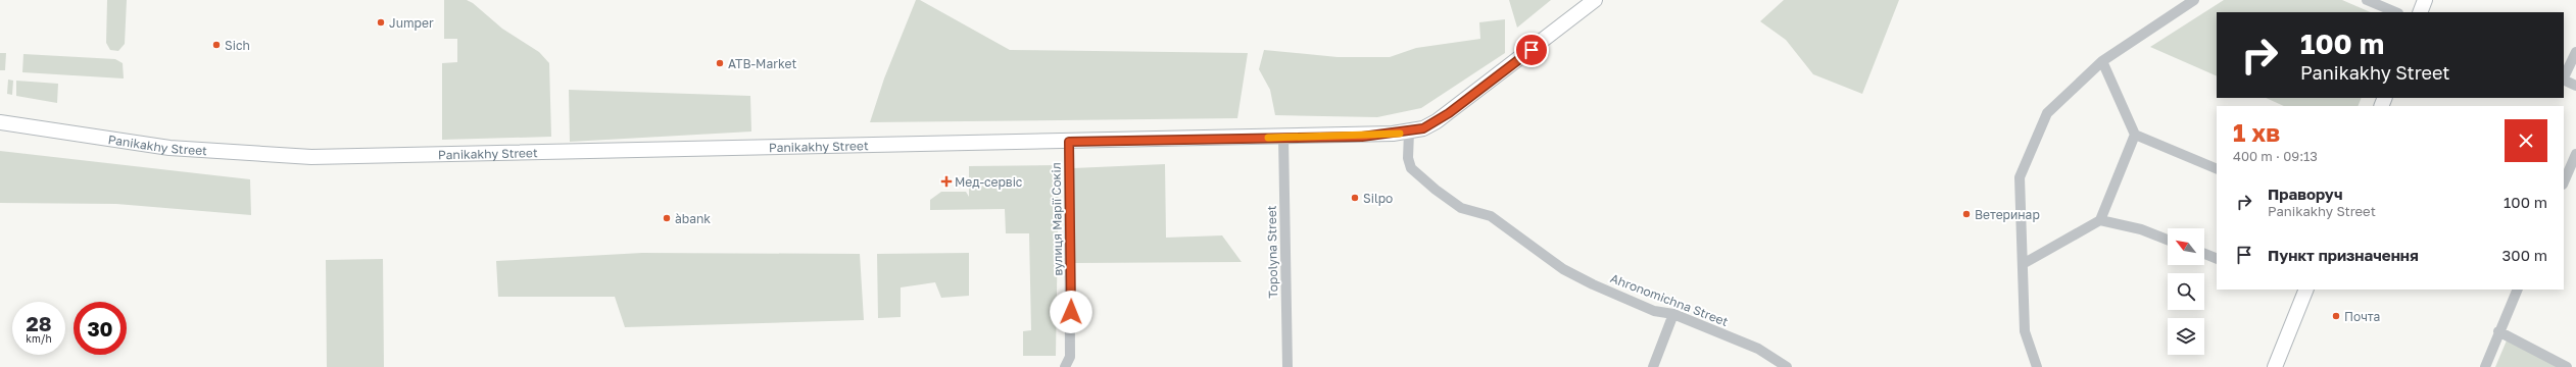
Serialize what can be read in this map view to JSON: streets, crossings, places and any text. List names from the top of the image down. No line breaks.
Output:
{"streets":{"street":["Panikakhy Street","вулиця Марії Сокіл","Topolyna Street","Ahronomichna Street"]},"crossings":[["Panikakhy Street","вулиця Марії Сокіл"],["Panikakhy Street","Topolyna Street"],["Panikakhy Street","Ahronomichna Street"]],"places":{"other":["Jumper","Sich","ATB-Market","Silpo","Ветеринар","àbank","Почта"],"health":["Мед-сервіс"]},"north":"top left","page":{"turn":["100 m","Panikakhy Street"],"heading":["1 хв","400 m · 09:13"],"list":[{"name":"Праворуч","note":"Panikakhy Street","value":"100 m"},{"name":"Пункт призначення","value":"300 m"}],"speed":"28 km/h","limit":"30"}}
